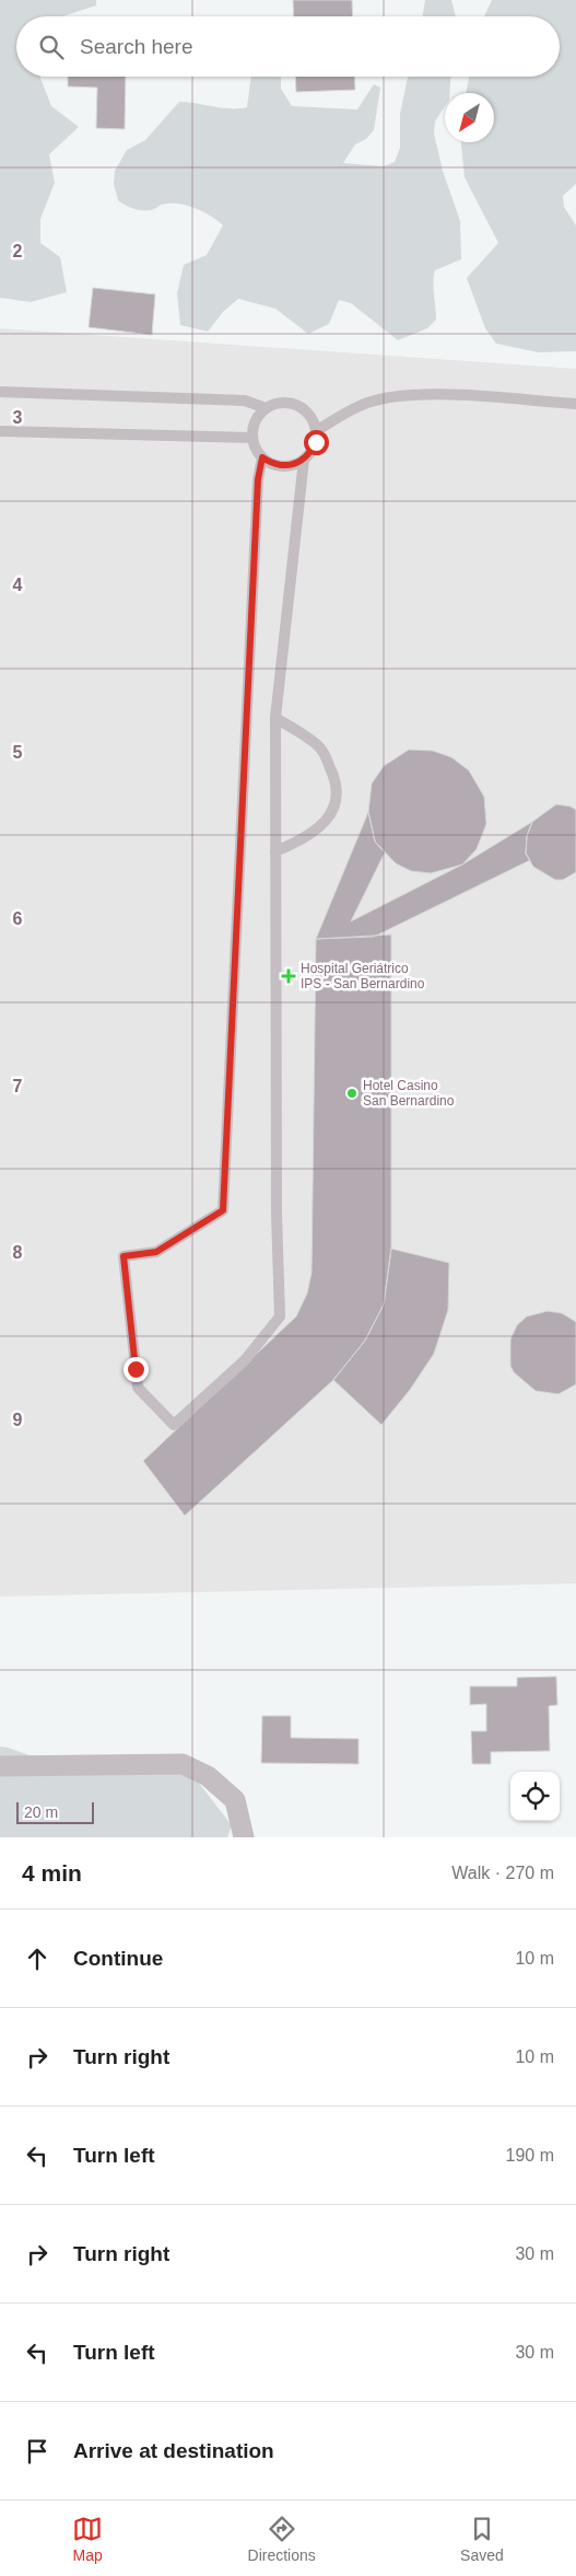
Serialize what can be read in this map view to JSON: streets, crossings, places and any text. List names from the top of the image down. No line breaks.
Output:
{"places":{"health":["Hospital Geriátrico IPS - San Bernardino"],"other":["Hotel Casino San Bernardino"]},"scale_bar":"20 m","north":"bottom left","page":{"search":"Search here","scale":"20 m","heading":["4 min","Walk · 270 m"],"list":[["Continue","10 m"],["Turn right","10 m"],["Turn left","190 m"],["Turn right","30 m"],["Turn left","30 m"],"Arrive at destination"],"nav":["Map","Directions","Saved"]},"grid":{"rows":["2","3","4","5","6","7","8","9"]}}
